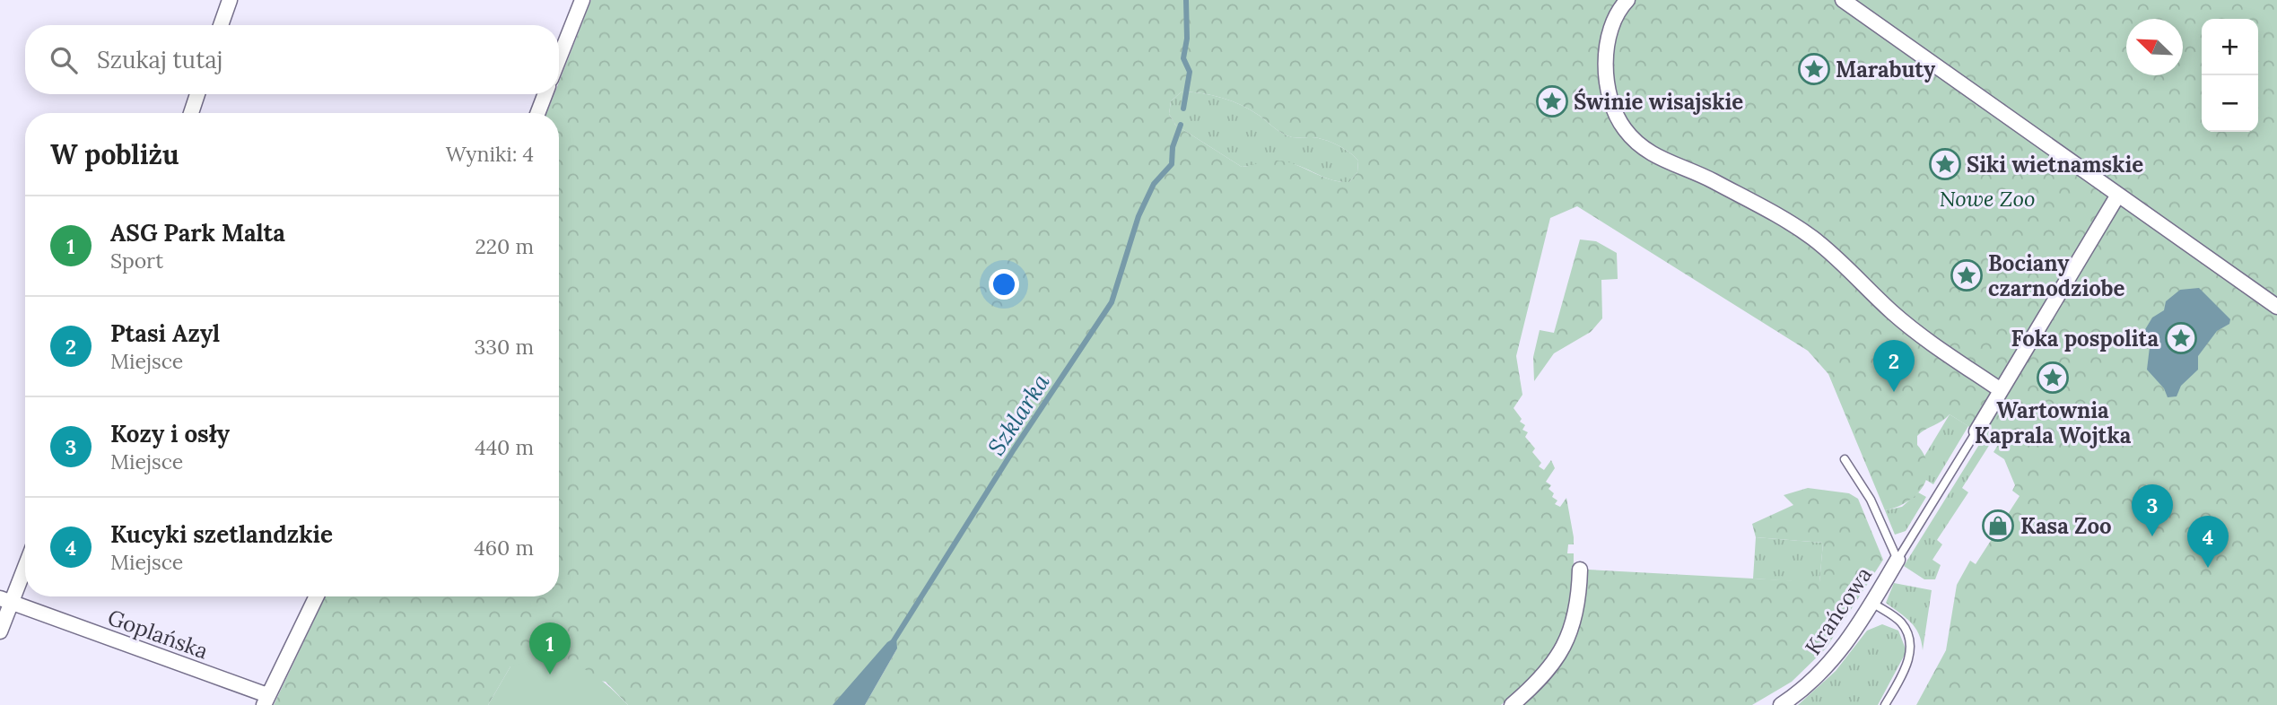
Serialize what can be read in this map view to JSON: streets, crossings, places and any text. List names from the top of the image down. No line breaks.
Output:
{"streets":{"street":["Krańcowa","Goplańska"]},"water":["Szklarka"],"parks":["Nowe Zoo"],"places":{"place":["Marabuty","Świnie wisajskie","Siki wietnamskie","Bociany czarnodziobe","Foka pospolita","Wartownia Kaprala Wojtka"],"shop":["Kasa Zoo"]},"north":"top left","page":{"map_buttons":["+","−"],"search":"Szukaj tutaj","heading":["W pobliżu","Wyniki: 4"],"list":[{"mark":"1","name":"ASG Park Malta","note":"Sport","value":"220 m"},{"mark":"2","name":"Ptasi Azyl","note":"Miejsce","value":"330 m"},{"mark":"3","name":"Kozy i osły","note":"Miejsce","value":"440 m"},{"mark":"4","name":"Kucyki szetlandzkie","note":"Miejsce","value":"460 m"}],"pins":["2","3","4","1"]}}
